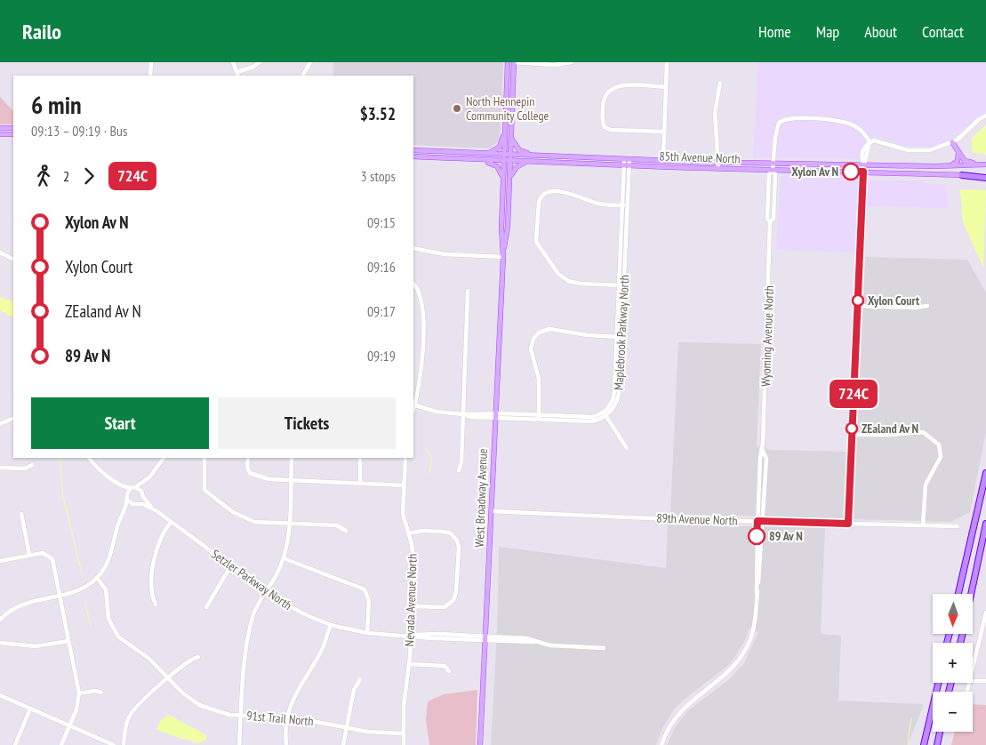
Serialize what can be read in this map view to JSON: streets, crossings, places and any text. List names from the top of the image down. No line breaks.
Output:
{"streets":{"main road":["85th Avenue North","West Broadway Avenue"],"street":["Maplebrook Parkway North","Wyoming Avenue North","89th Avenue North","Setzler Parkway North","Nevada Avenue North","91st Trail North"]},"crossings":[["85th Avenue North","Maplebrook Parkway North"],["85th Avenue North","Wyoming Avenue North"],["85th Avenue North","West Broadway Avenue"],["Wyoming Avenue North","89th Avenue North"],["West Broadway Avenue","89th Avenue North"],["West Broadway Avenue","Setzler Parkway North"],["Setzler Parkway North","Nevada Avenue North"],["Nevada Avenue North","91st Trail North"]],"places":["North Hennepin Community College","Xylon Av N","Xylon Court","ZEaland Av N","89 Av N"],"lines":["bus line 724C"],"north":"bottom","page":{"header":"Railo","nav":["Home","Map","About","Contact"],"on_map":"724C","heading":["6 min","09:13 – 09:19 · Bus","$3.52"],"legs":["2","724C","3 stops"],"list":[{"name":"Xylon Av N","value":"09:15"},{"name":"Xylon Court","value":"09:16"},{"name":"ZEaland Av N","value":"09:17"},{"name":"89 Av N","value":"09:19"}],"buttons":["Start","Tickets"],"map_buttons":["+","−"]}}
